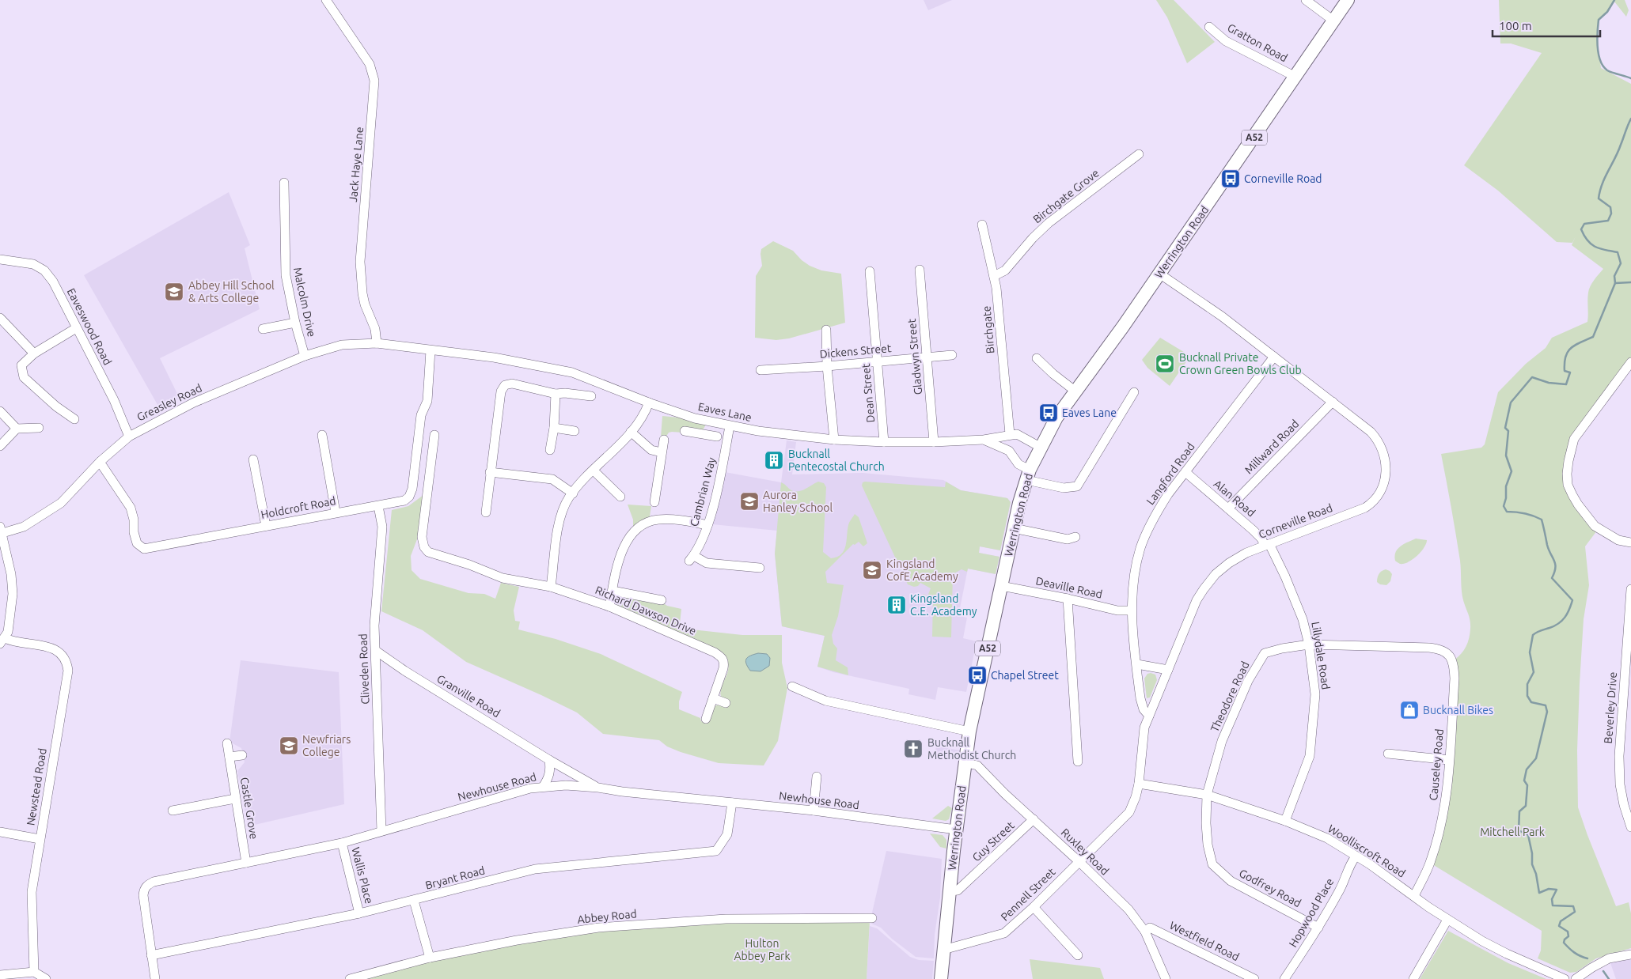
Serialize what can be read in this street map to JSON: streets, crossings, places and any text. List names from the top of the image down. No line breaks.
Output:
{"streets":{"highway":["A52","Werrington Road"],"street":["Gratton Road","Jack Haye Lane","Birchgate Grove","Malcolm Drive","Eaveswood Road","Birchgate","Dickens Street","Gladwyn Street","Dean Street","Greasley Road","Eaves Lane","Millward Road","Langford Road","Cambrian Way","Alan Road","Holdcroft Road","Corneville Road","Deaville Road","Richard Dawson Drive","Lillydale Road","Cliveden Road","Granville Road","Theodore Road","Beverley Drive","Causeley Road","Newstead Road","Newhouse Road","Castle Grove","Guy Street","Woolliscroft Road","Ruxley Road","Wallis Place","Bryant Road","Godfrey Road","Pennell Street","Hopwood Place","Abbey Road","Westfield Road"]},"crossings":[["Gratton Road","Werrington Road"],["Jack Haye Lane","Greasley Road"],["Birchgate Grove","Birchgate"],["Werrington Road","Eaves Lane"],["Werrington Road","Corneville Road"],["Werrington Road","Deaville Road"],["Werrington Road","Newhouse Road"],["Werrington Road","Guy Street"],["Werrington Road","Ruxley Road"],["Werrington Road","Pennell Street"],["Malcolm Drive","Greasley Road"],["Eaveswood Road","Greasley Road"],["Birchgate","Eaves Lane"],["Dickens Street","Gladwyn Street"],["Dickens Street","Dean Street"],["Gladwyn Street","Eaves Lane"],["Dean Street","Eaves Lane"],["Greasley Road","Eaves Lane"],["Greasley Road","Holdcroft Road"],["Eaves Lane","Cambrian Way"],["Eaves Lane","Holdcroft Road"],["Millward Road","Alan Road"],["Millward Road","Corneville Road"],["Langford Road","Alan Road"],["Langford Road","Corneville Road"],["Langford Road","Deaville Road"],["Alan Road","Corneville Road"],["Alan Road","Lillydale Road"],["Holdcroft Road","Cliveden Road"],["Corneville Road","Lillydale Road"],["Corneville Road","Woolliscroft Road"],["Corneville Road","Ruxley Road"],["Corneville Road","Pennell Street"],["Lillydale Road","Theodore Road"],["Lillydale Road","Causeley Road"],["Lillydale Road","Woolliscroft Road"],["Cliveden Road","Granville Road"],["Cliveden Road","Newhouse Road"],["Granville Road","Newhouse Road"],["Theodore Road","Causeley Road"],["Theodore Road","Woolliscroft Road"],["Theodore Road","Godfrey Road"],["Causeley Road","Woolliscroft Road"],["Newhouse Road","Castle Grove"],["Newhouse Road","Wallis Place"],["Newhouse Road","Bryant Road"],["Guy Street","Ruxley Road"],["Woolliscroft Road","Godfrey Road"],["Woolliscroft Road","Hopwood Place"],["Ruxley Road","Pennell Street"],["Ruxley Road","Westfield Road"],["Wallis Place","Bryant Road"],["Godfrey Road","Hopwood Place"]],"parks":["Mitchell Park","Hulton Abbey Park"],"places":{"bus stop":["Corneville Road","Eaves Lane","Chapel Street"],"school or university":["Abbey Hill School & Arts College","Aurora Hanley School","Kingsland CofE Academy","Newfriars College"],"sports":["Bucknall Private Crown Green Bowls Club"],"building":["Bucknall Pentecostal Church","Kingsland C.E. Academy"],"shop":["Bucknall Bikes"],"church":["Bucknall Methodist Church"]},"scale_bar":"100 m"}
